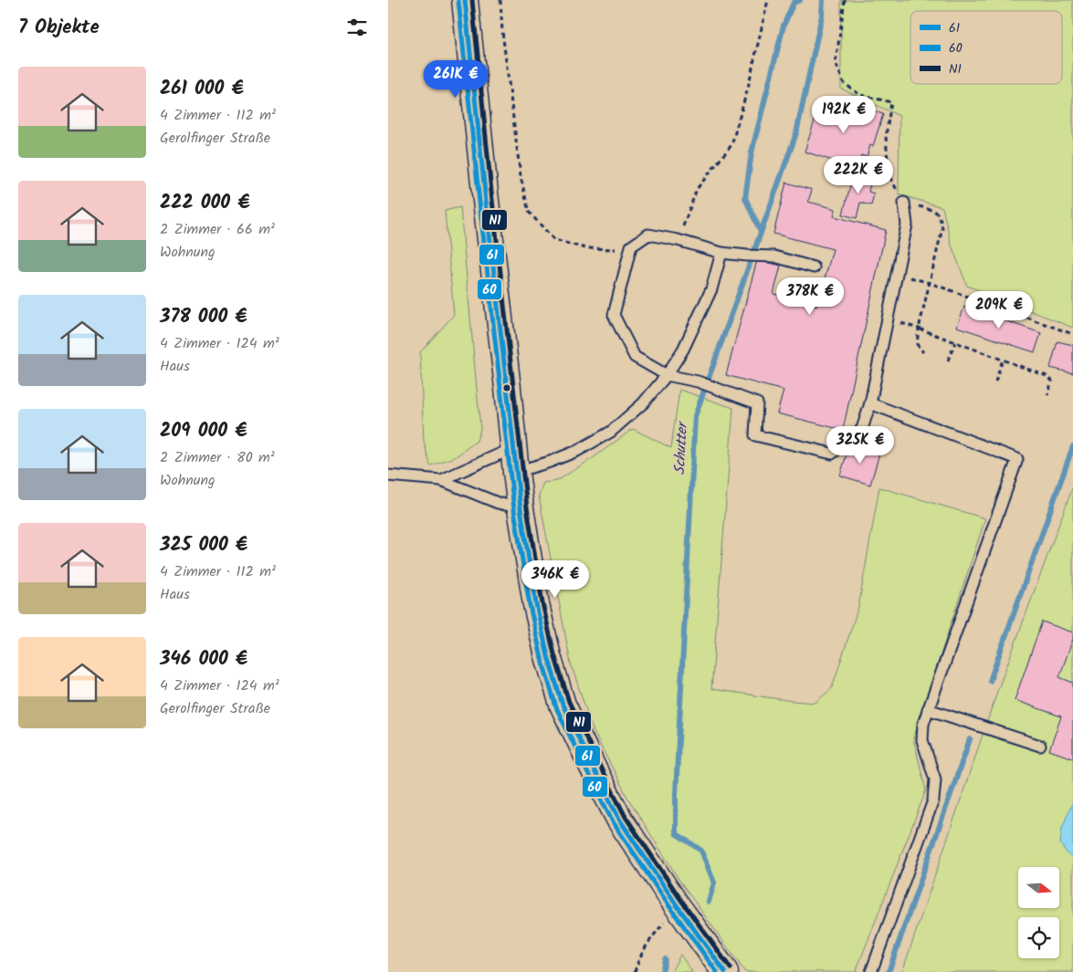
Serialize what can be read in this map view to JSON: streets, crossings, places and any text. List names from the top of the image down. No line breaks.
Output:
{"water":["Schutter"],"lines":["transit line 61","transit line N1","transit line 60"],"legend":["61","60","N1"],"north":"right","page":{"heading":"7 Objekte","list":[{"name":"261 000 €","note":"4 Zimmer · 112 m² · Gerolfinger Straße"},{"name":"222 000 €","note":"2 Zimmer · 66 m² · Wohnung"},{"name":"378 000 €","note":"4 Zimmer · 124 m² · Haus"},{"name":"209 000 €","note":"2 Zimmer · 80 m² · Wohnung"},{"name":"325 000 €","note":"4 Zimmer · 112 m² · Haus"},{"name":"346 000 €","note":"4 Zimmer · 124 m² · Gerolfinger Straße"}],"price":["261K €","192K €","222K €","378K €","209K €","325K €","346K €"]}}
